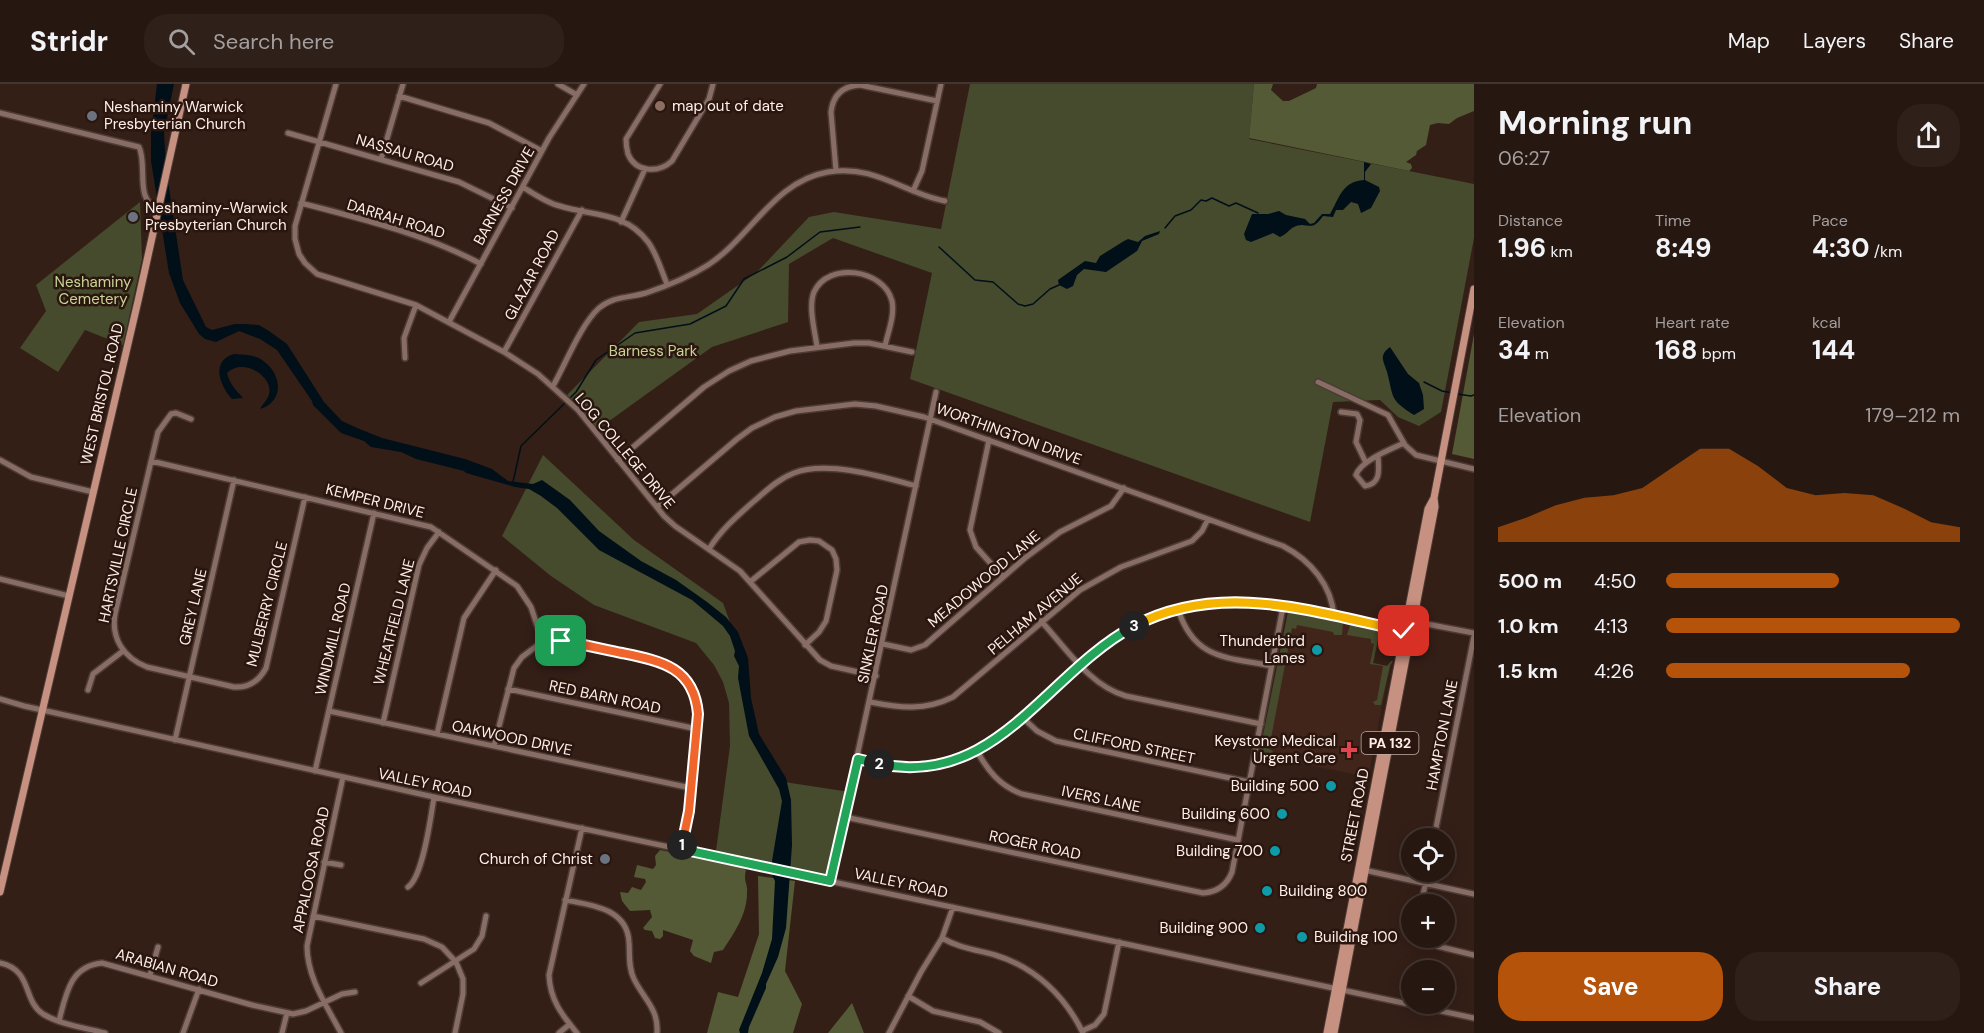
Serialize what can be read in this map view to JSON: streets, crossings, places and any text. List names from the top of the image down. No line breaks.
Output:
{"streets":{"main road":["WEST BRISTOL ROAD","PA 132","STREET ROAD"],"street":["NASSAU ROAD","BARNESS DRIVE","DARRAH ROAD","GLAZAR ROAD","WORTHINGTON DRIVE","LOG COLLEGE DRIVE","KEMPER DRIVE","HARTSVILLE CIRCLE","MEADOWOOD LANE","MULBERRY CIRCLE","GREY LANE","PELHAM AVENUE","WHEATFIELD LANE","SINKLER ROAD","WINDMILL ROAD","RED BARN ROAD","HAMPTON LANE","OAKWOOD DRIVE","CLIFFORD STREET","VALLEY ROAD","IVERS LANE","ROGER ROAD","APPALOOSA ROAD","ARABIAN ROAD"]},"crossings":[["NASSAU ROAD","BARNESS DRIVE"],["NASSAU ROAD","LOG COLLEGE DRIVE"],["BARNESS DRIVE","DARRAH ROAD"],["BARNESS DRIVE","LOG COLLEGE DRIVE"],["DARRAH ROAD","LOG COLLEGE DRIVE"],["GLAZAR ROAD","LOG COLLEGE DRIVE"],["WEST BRISTOL ROAD","VALLEY ROAD"],["WORTHINGTON DRIVE","LOG COLLEGE DRIVE"],["WORTHINGTON DRIVE","MEADOWOOD LANE"],["WORTHINGTON DRIVE","PELHAM AVENUE"],["WORTHINGTON DRIVE","SINKLER ROAD"],["LOG COLLEGE DRIVE","SINKLER ROAD"],["KEMPER DRIVE","HARTSVILLE CIRCLE"],["KEMPER DRIVE","MULBERRY CIRCLE"],["KEMPER DRIVE","GREY LANE"],["KEMPER DRIVE","WHEATFIELD LANE"],["KEMPER DRIVE","WINDMILL ROAD"],["MEADOWOOD LANE","SINKLER ROAD"],["MULBERRY CIRCLE","GREY LANE"],["GREY LANE","VALLEY ROAD"],["PELHAM AVENUE","SINKLER ROAD"],["WHEATFIELD LANE","OAKWOOD DRIVE"],["SINKLER ROAD","VALLEY ROAD"],["SINKLER ROAD","ROGER ROAD"],["WINDMILL ROAD","OAKWOOD DRIVE"],["WINDMILL ROAD","VALLEY ROAD"],["VALLEY ROAD","STREET ROAD"],["VALLEY ROAD","APPALOOSA ROAD"],["IVERS LANE","ROGER ROAD"]],"parks":["Neshaminy Cemetery","Barness Park"],"places":{"other":["map out of date","Neshaminy Warwick Presbyterian Church","Neshaminy-Warwick Presbyterian Church","Thunderbird Lanes","Building 500","Building 600","Building 700","Church of Christ","Building 800","Building 900","Building 100"],"health":["Keystone Medical Urgent Care"]},"page":{"header":"Stridr","search":"Search here","nav":["Map","Layers","Share"],"heading":["Morning run","06:27"],"stats":[["Distance","1.96 km"],["Time","8:49"],["Pace","4:30 /km"],["Elevation","34 m"],["Heart rate","168 bpm"],["kcal","144"]],"chart":["Elevation","179–212 m"],"list":[{"name":"500 m","note":"4:50"},{"name":"1.0 km","note":"4:13"},{"name":"1.5 km","note":"4:26"}],"pins":["3","2","1"],"map_buttons":["+","−"],"buttons":["Save","Share"]}}
